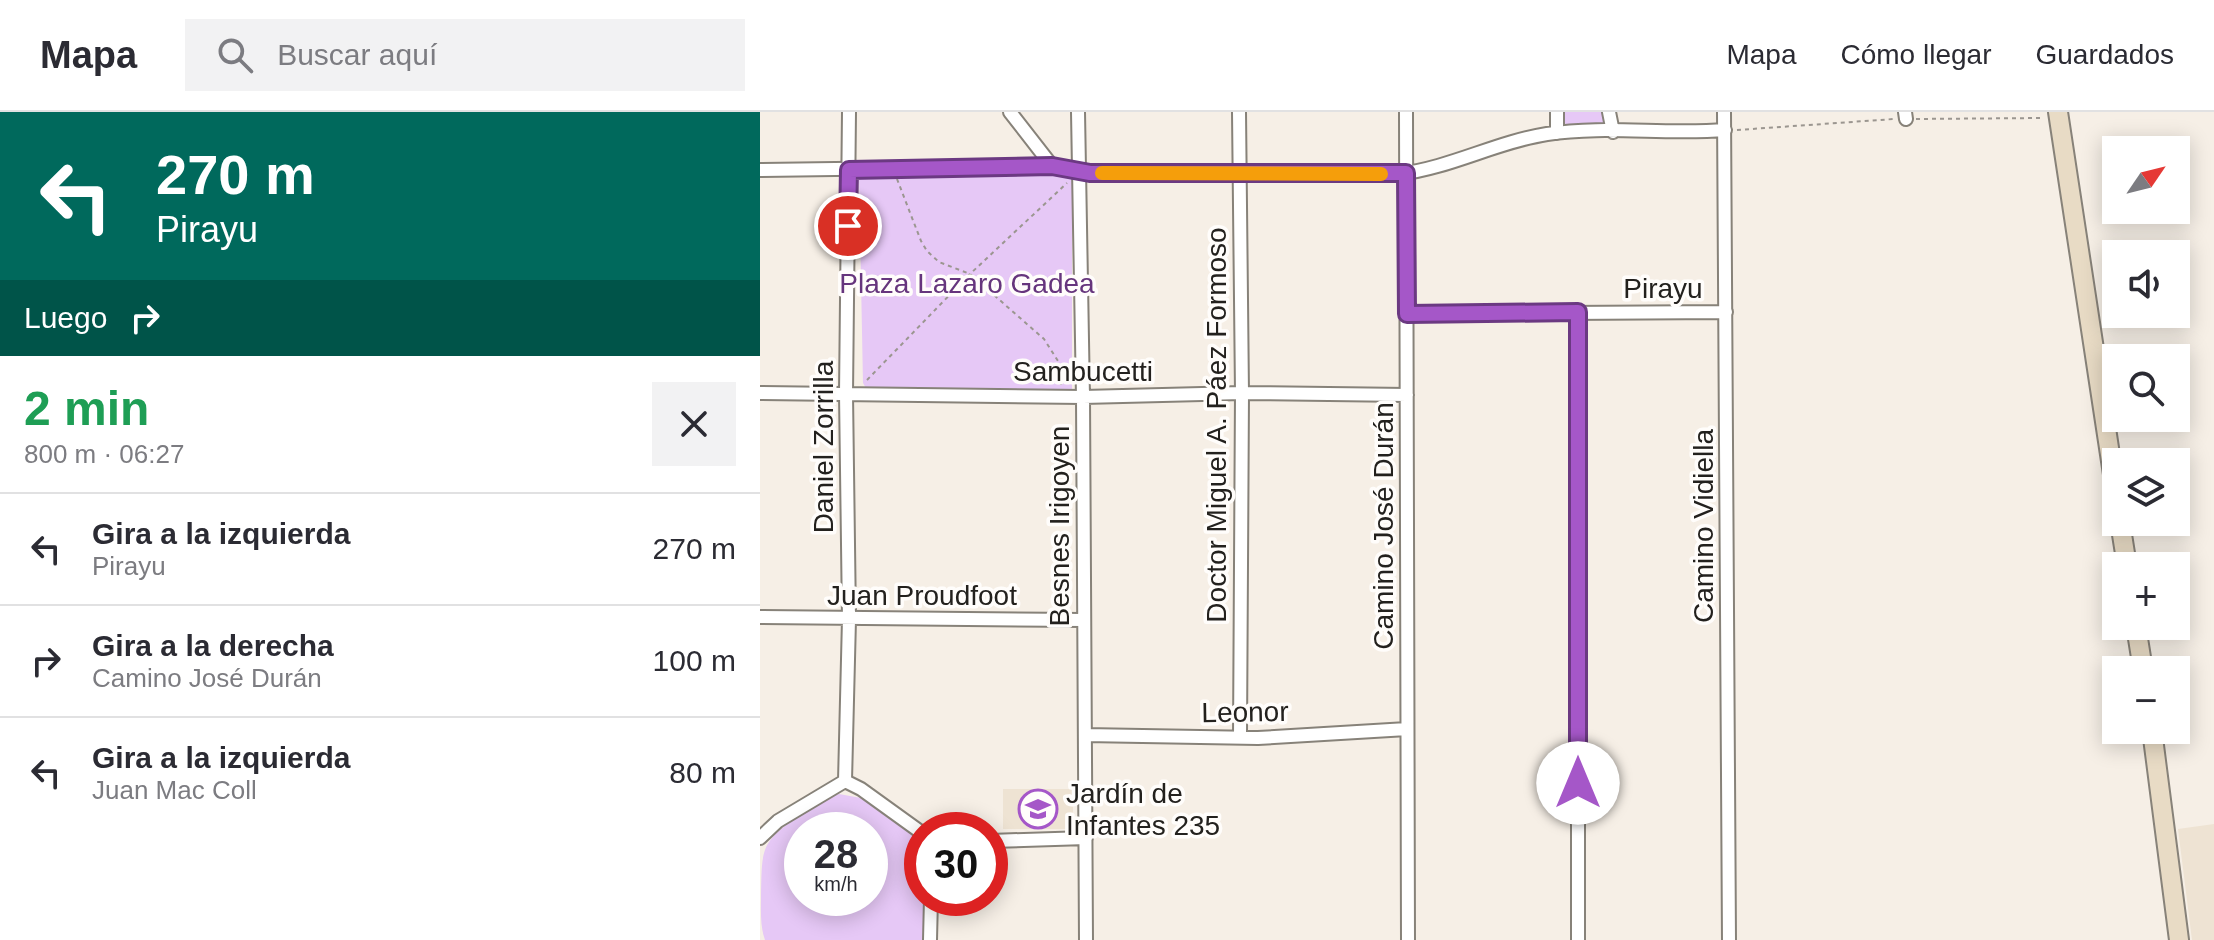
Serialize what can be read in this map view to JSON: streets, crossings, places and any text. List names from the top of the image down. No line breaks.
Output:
{"streets":{"street":["Pirayu","Sambucetti","Doctor Miguel A. Páez Formoso","Daniel Zorrilla","Besnes Irigoyen","Camino José Durán","Camino Vidiella","Juan Proudfoot","Leonor"]},"crossings":[["Pirayu","Camino José Durán"],["Pirayu","Camino Vidiella"],["Sambucetti","Doctor Miguel A. Páez Formoso"],["Sambucetti","Daniel Zorrilla"],["Sambucetti","Besnes Irigoyen"],["Sambucetti","Camino José Durán"],["Doctor Miguel A. Páez Formoso","Leonor"],["Daniel Zorrilla","Juan Proudfoot"],["Besnes Irigoyen","Juan Proudfoot"],["Besnes Irigoyen","Leonor"],["Camino José Durán","Leonor"]],"parks":["Plaza Lazaro Gadea"],"places":{"school or university":["Jardín de Infantes 235"]},"north":"top right","page":{"header":"Mapa","search":"Buscar aquí","nav":["Mapa","Cómo llegar","Guardados"],"turn":["270 m","Pirayu"],"map_buttons":["+","−"],"then":"Luego","heading":["2 min","800 m · 06:27"],"list":[{"name":"Gira a la izquierda","note":"Pirayu","value":"270 m"},{"name":"Gira a la derecha","note":"Camino José Durán","value":"100 m"},{"name":"Gira a la izquierda","note":"Juan Mac Coll","value":"80 m"}],"speed":"28 km/h","limit":"30"}}
